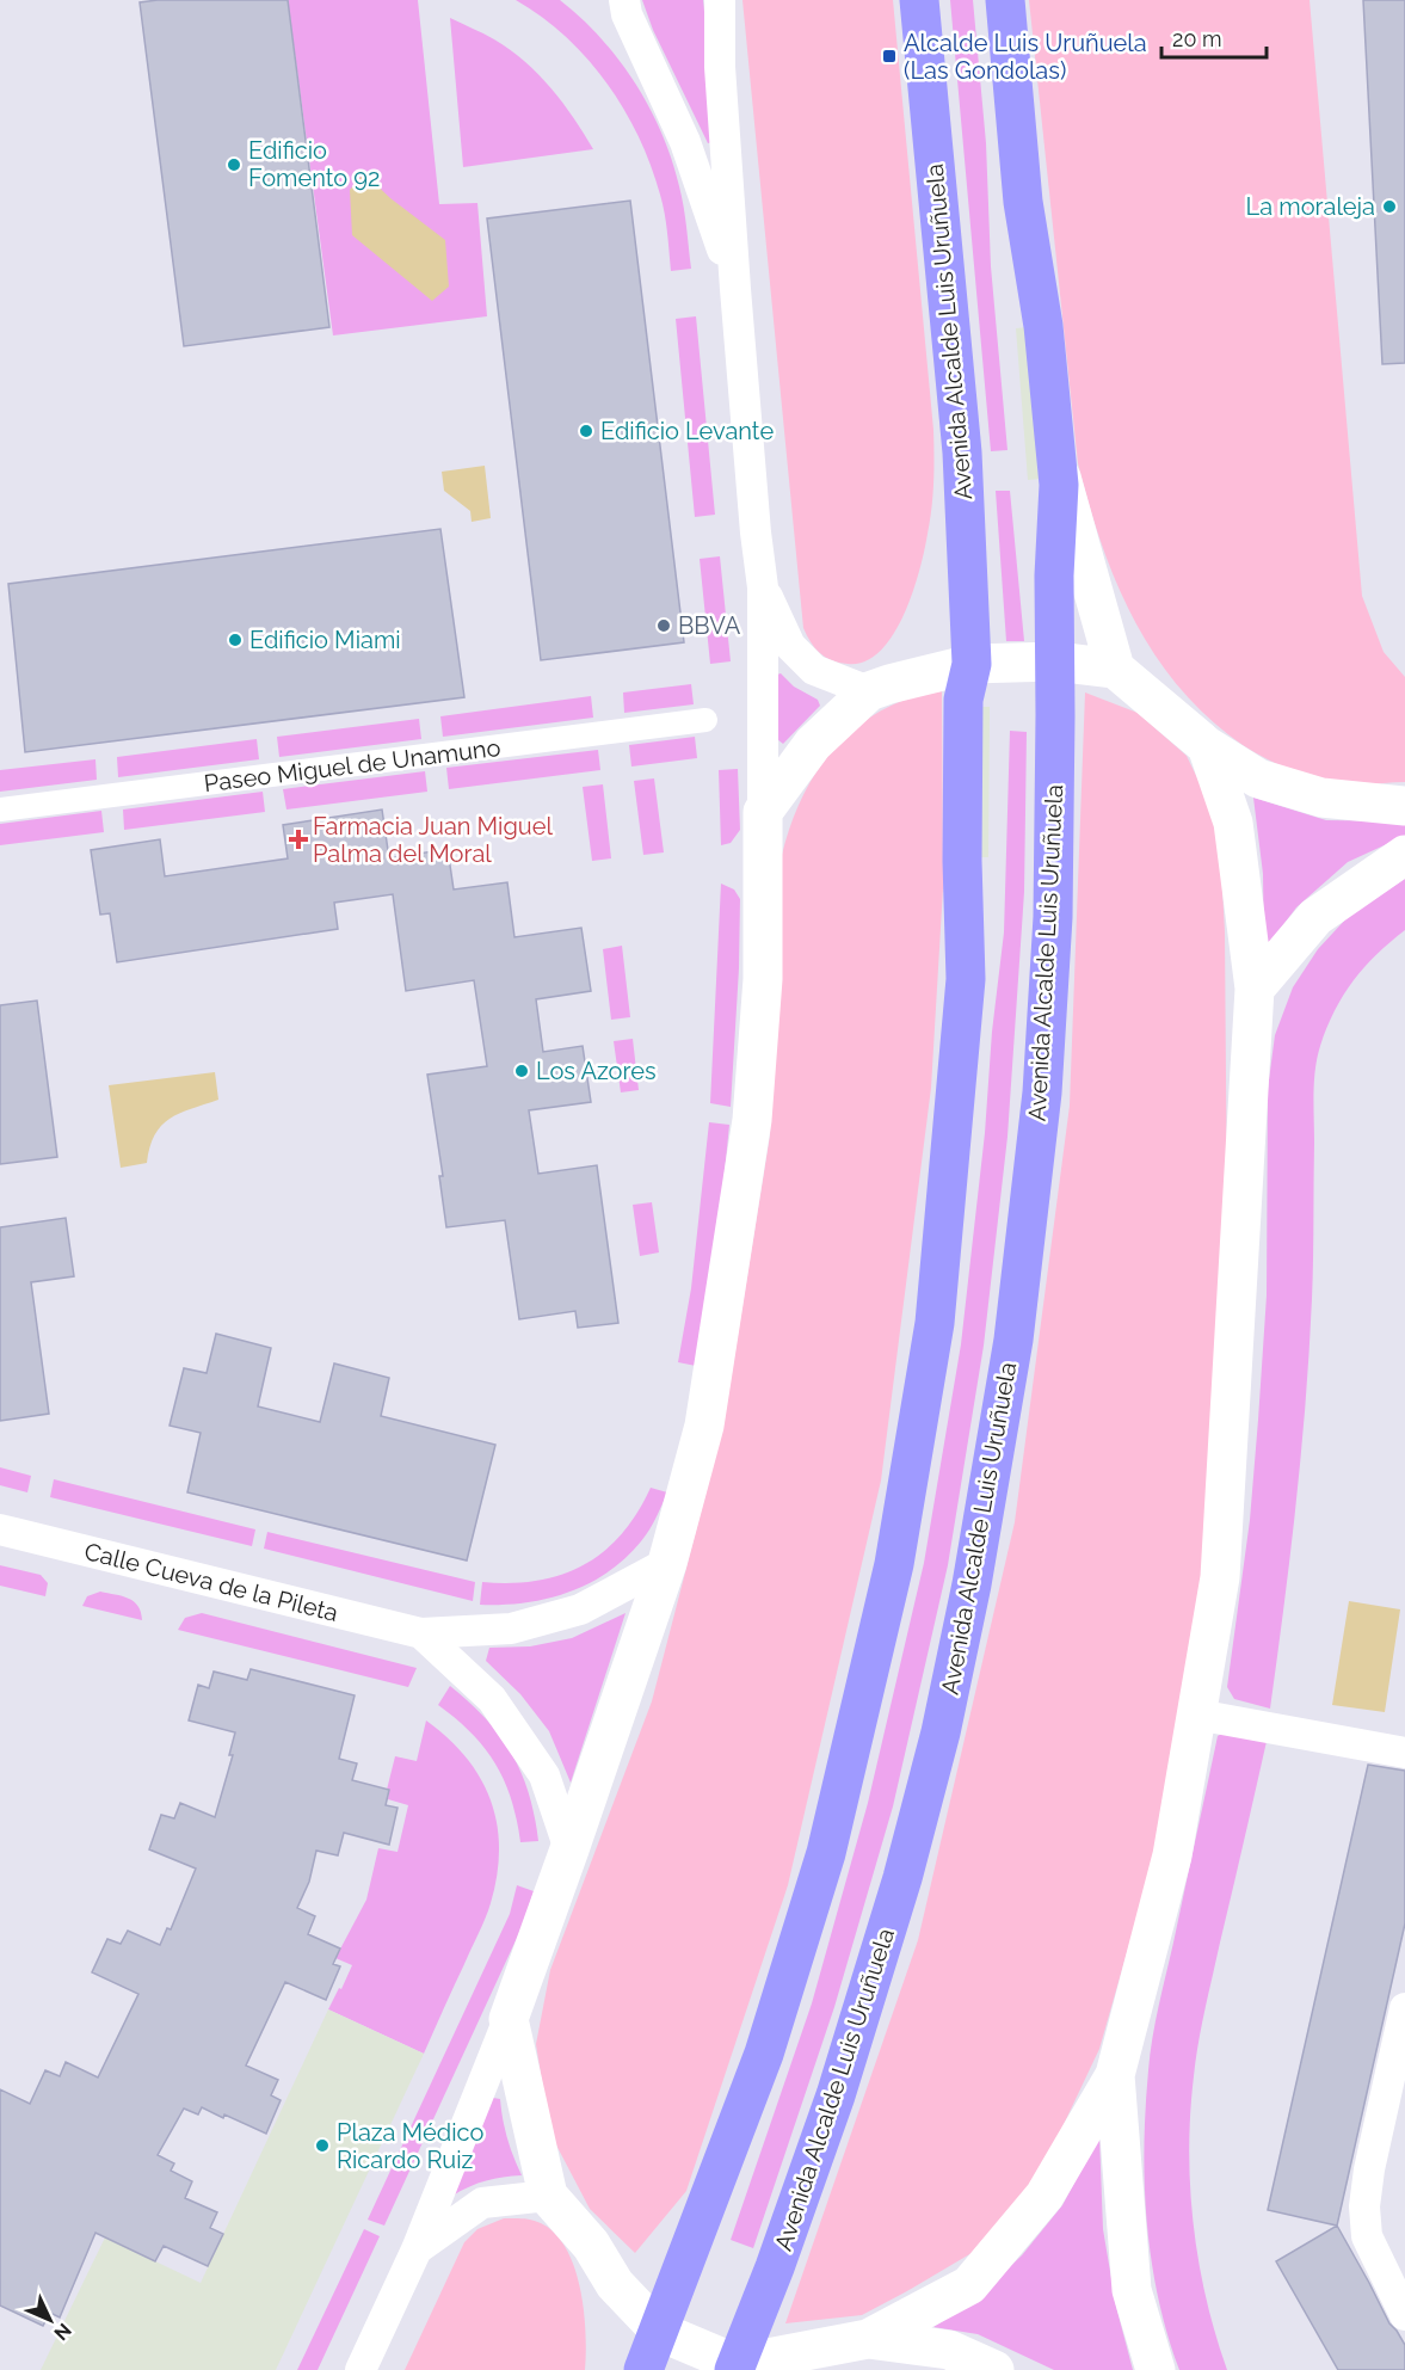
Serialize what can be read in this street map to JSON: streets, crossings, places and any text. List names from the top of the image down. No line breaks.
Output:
{"streets":{"main road":["Avenida Alcalde Luis Uruñuela"],"street":["Paseo Miguel de Unamuno","Calle Cueva de la Pileta"]},"places":{"transit":["Alcalde Luis Uruñuela (Las Gondolas)"],"other":["Edificio Fomento 92","La moraleja","Edificio Levante","BBVA","Edificio Miami","Los Azores","Plaza Médico Ricardo Ruiz"],"health":["Farmacia Juan Miguel Palma del Moral"]},"scale_bar":"20 m","north":"bottom right"}
